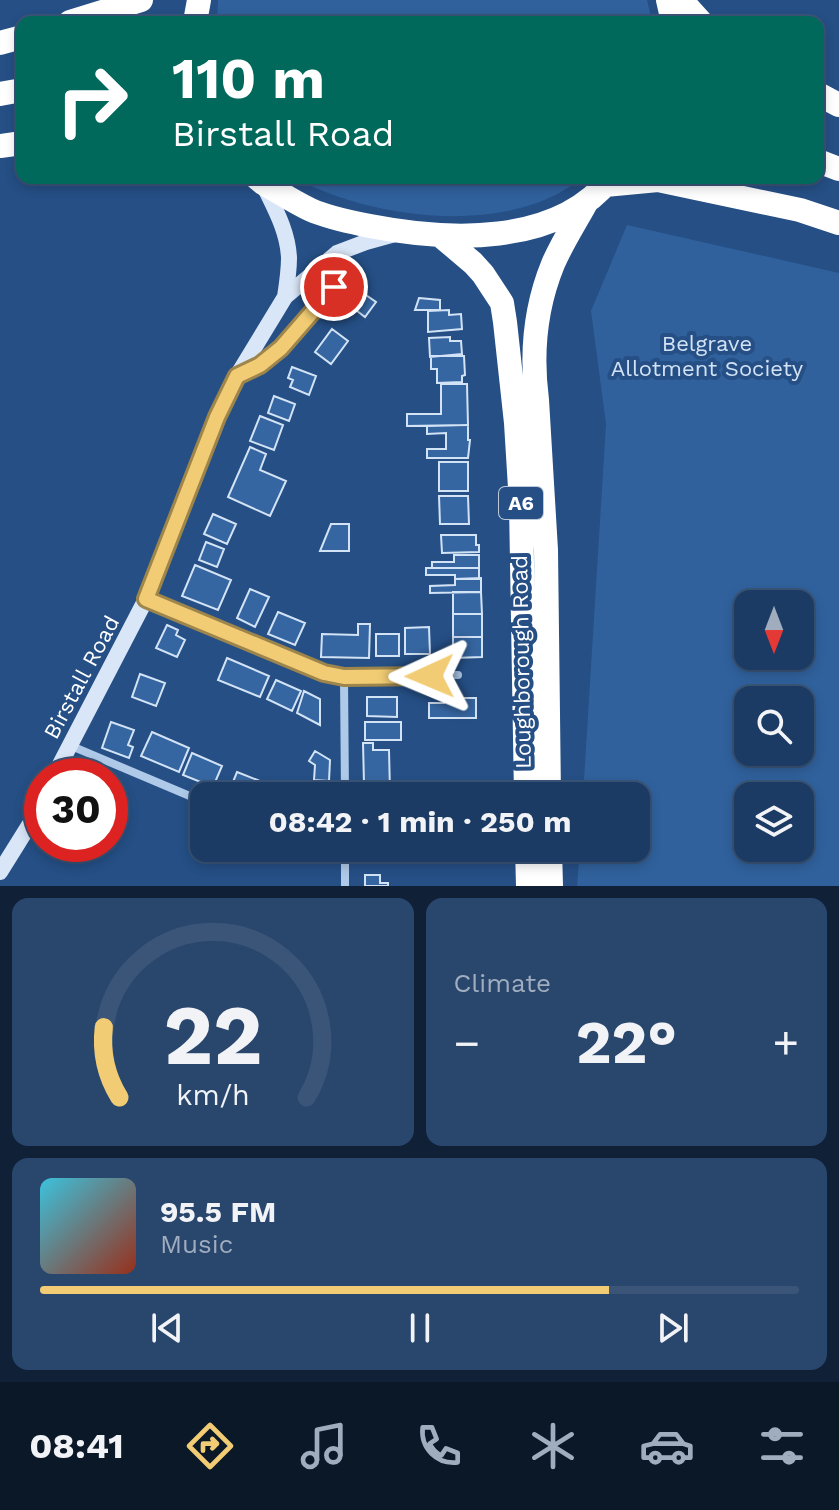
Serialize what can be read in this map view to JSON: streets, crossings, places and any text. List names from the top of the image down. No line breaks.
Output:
{"streets":{"highway":["A6","Loughborough Road"],"street":["Birstall Road"]},"crossings":[["A6","Loughborough Road"],["A6","Birstall Road"]],"parks":["Belgrave Allotment Society"],"north":"bottom","page":{"turn":["110 m","Birstall Road"],"limit":"30","trip":"08:42 · 1 min · 250 m","tile":"Climate","heat":["−","22°","+"],"song":["95.5 FM","Music"],"tabs":"08:41","gauge":["22","km/h"]}}
